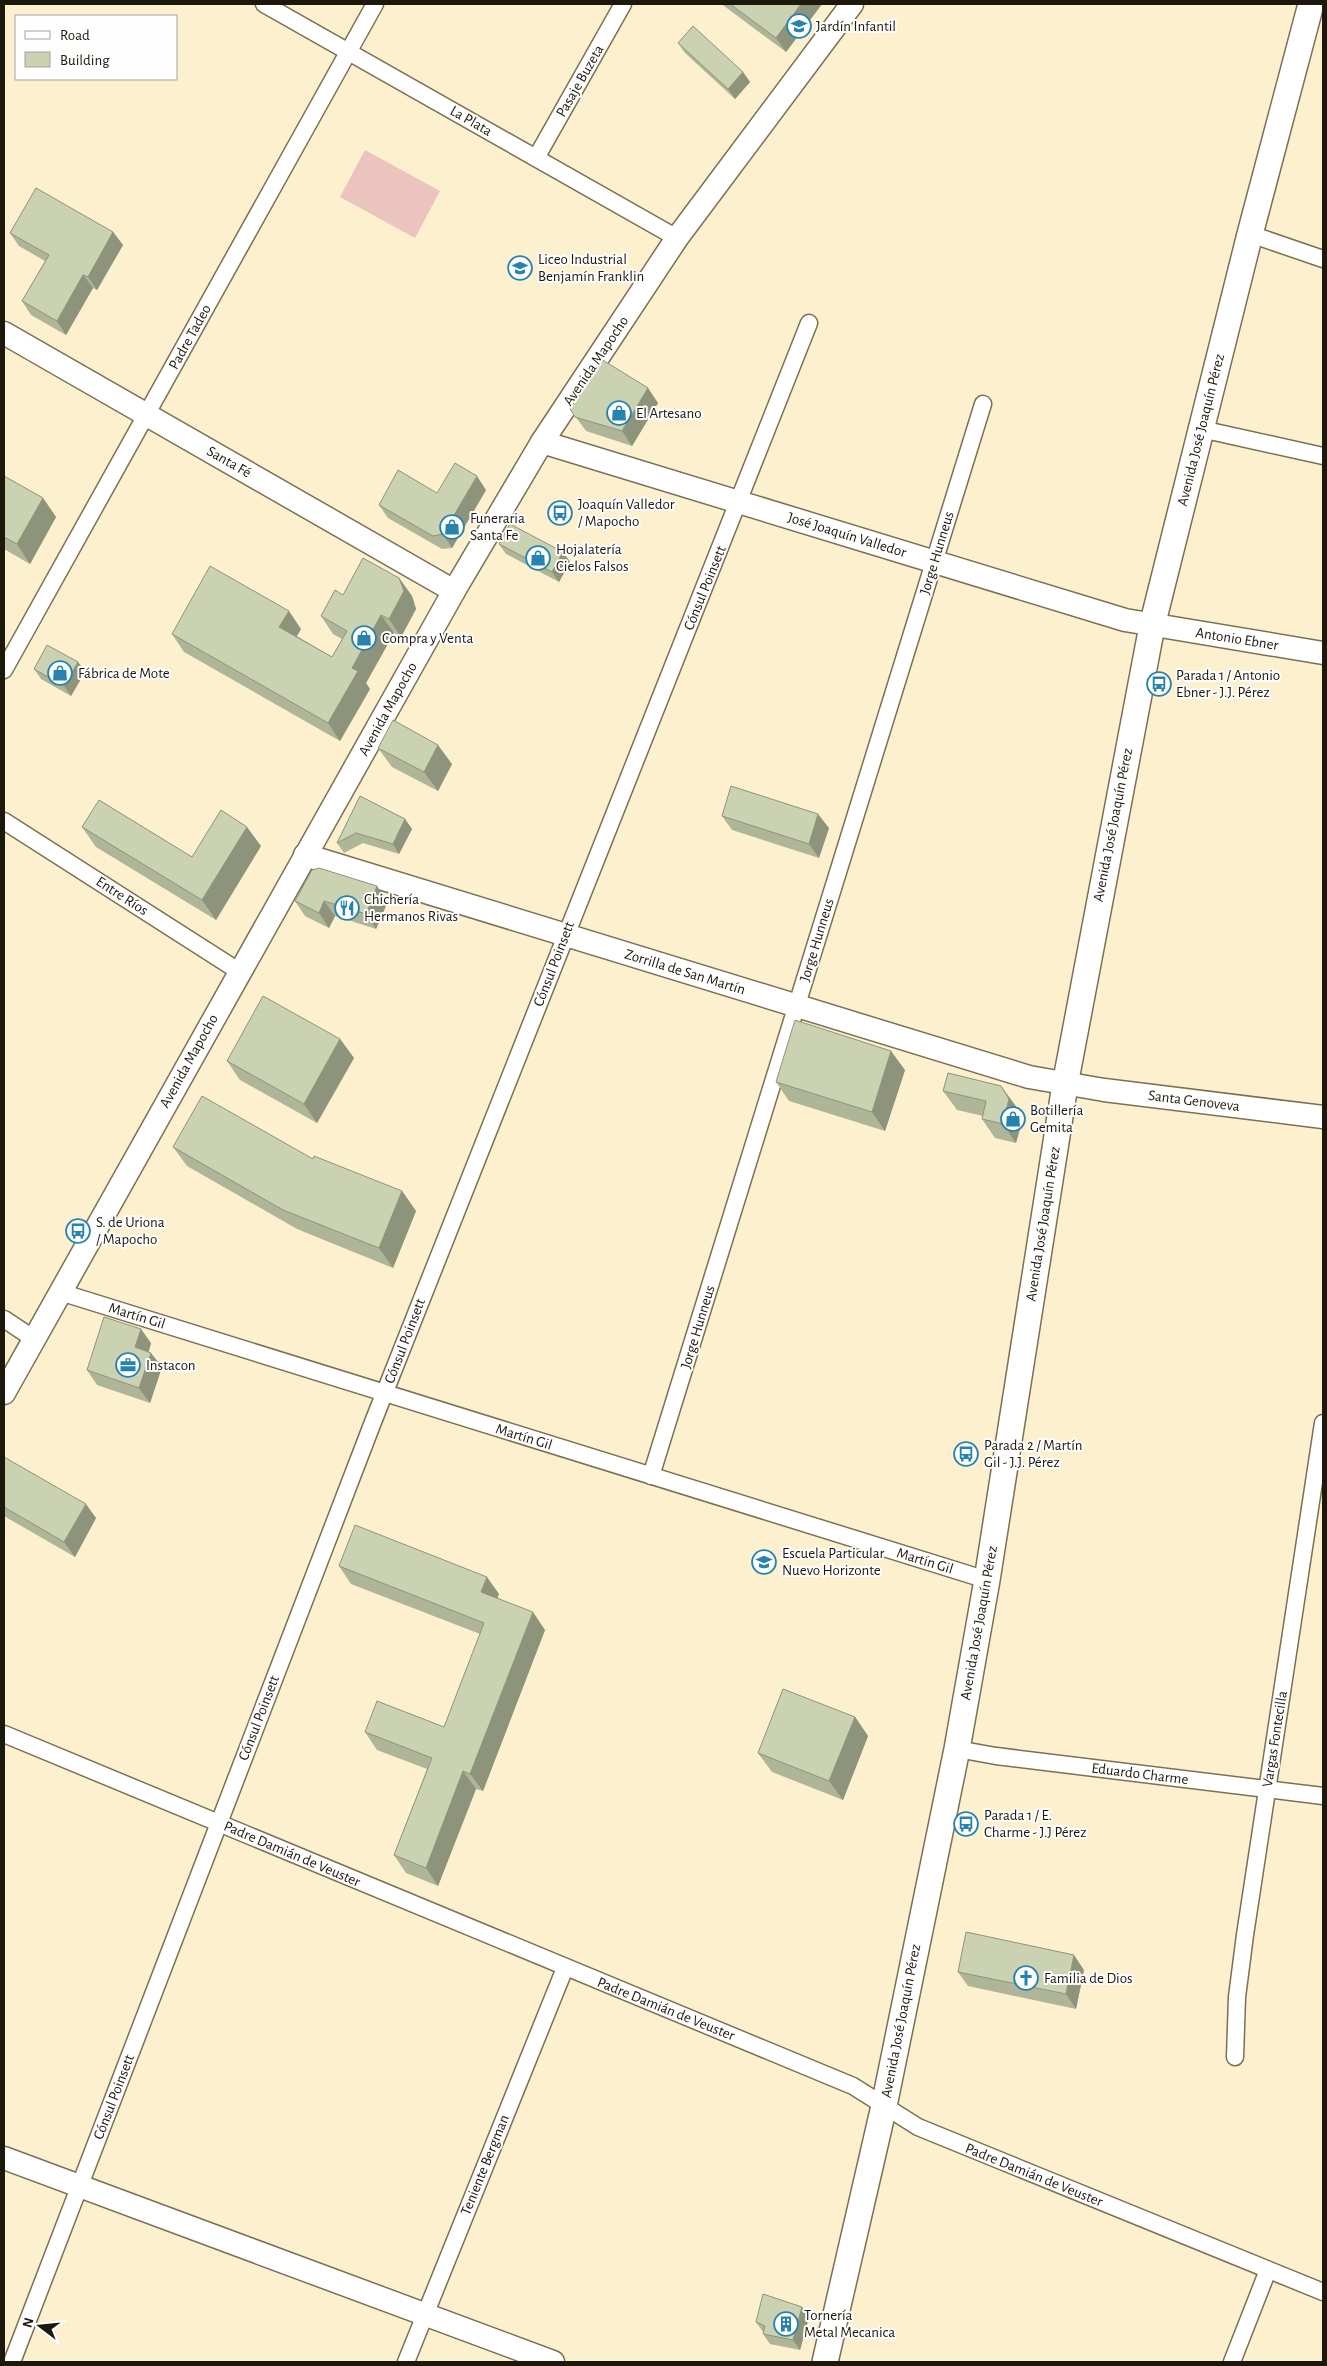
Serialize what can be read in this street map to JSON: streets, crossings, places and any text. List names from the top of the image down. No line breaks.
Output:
{"streets":{"main road":["Avenida José Joaquín Pérez"],"street":["Pasaje Buzeta","La Plata","Padre Tadeo","Avenida Mapocho","Santa Fé","José Joaquín Valledor","Jorge Hunneus","Cónsul Poinsett","Antonio Ebner","Entre Ríos","Zorrilla de San Martín","Santa Genoveva","Martín Gil","Vargas Fontecilla","Eduardo Charme","Padre Damián de Veuster","Teniente Bergman"]},"crossings":[["Pasaje Buzeta","La Plata"],["La Plata","Padre Tadeo"],["La Plata","Avenida Mapocho"],["Padre Tadeo","Santa Fé"],["Avenida Mapocho","Santa Fé"],["Avenida Mapocho","José Joaquín Valledor"],["Avenida Mapocho","Entre Ríos"],["Avenida Mapocho","Zorrilla de San Martín"],["Avenida Mapocho","Martín Gil"],["Avenida José Joaquín Pérez","José Joaquín Valledor"],["Avenida José Joaquín Pérez","Antonio Ebner"],["Avenida José Joaquín Pérez","Zorrilla de San Martín"],["Avenida José Joaquín Pérez","Santa Genoveva"],["Avenida José Joaquín Pérez","Martín Gil"],["Avenida José Joaquín Pérez","Eduardo Charme"],["Avenida José Joaquín Pérez","Padre Damián de Veuster"],["José Joaquín Valledor","Jorge Hunneus"],["José Joaquín Valledor","Cónsul Poinsett"],["José Joaquín Valledor","Antonio Ebner"],["Jorge Hunneus","Zorrilla de San Martín"],["Jorge Hunneus","Martín Gil"],["Cónsul Poinsett","Zorrilla de San Martín"],["Cónsul Poinsett","Martín Gil"],["Cónsul Poinsett","Padre Damián de Veuster"],["Zorrilla de San Martín","Santa Genoveva"],["Vargas Fontecilla","Eduardo Charme"],["Padre Damián de Veuster","Teniente Bergman"]],"places":{"school or university":["Jardín Infantil","Liceo Industrial Benjamín Franklin","Escuela Particular Nuevo Horizonte"],"shop":["El Artesano","Funeraria Santa Fe","Hojalatería Cielos Falsos","Compra y Venta","Fábrica de Mote","Botillería Gemita"],"bus stop":["Joaquín Valledor / Mapocho","Parada 1 / Antonio Ebner - J.J. Pérez","S. de Uriona / Mapocho","Parada 2 / Martín Gil - J.J. Pérez","Parada 1 / E. Charme - J.J Pérez"],"restaurant":["Chichería Hermanos Rivas"],"office":["Instacon"],"church":["Familia de Dios"],"building":["Tornería Metal Mecanica"]},"legend":["Road","Building"],"north":"left"}
